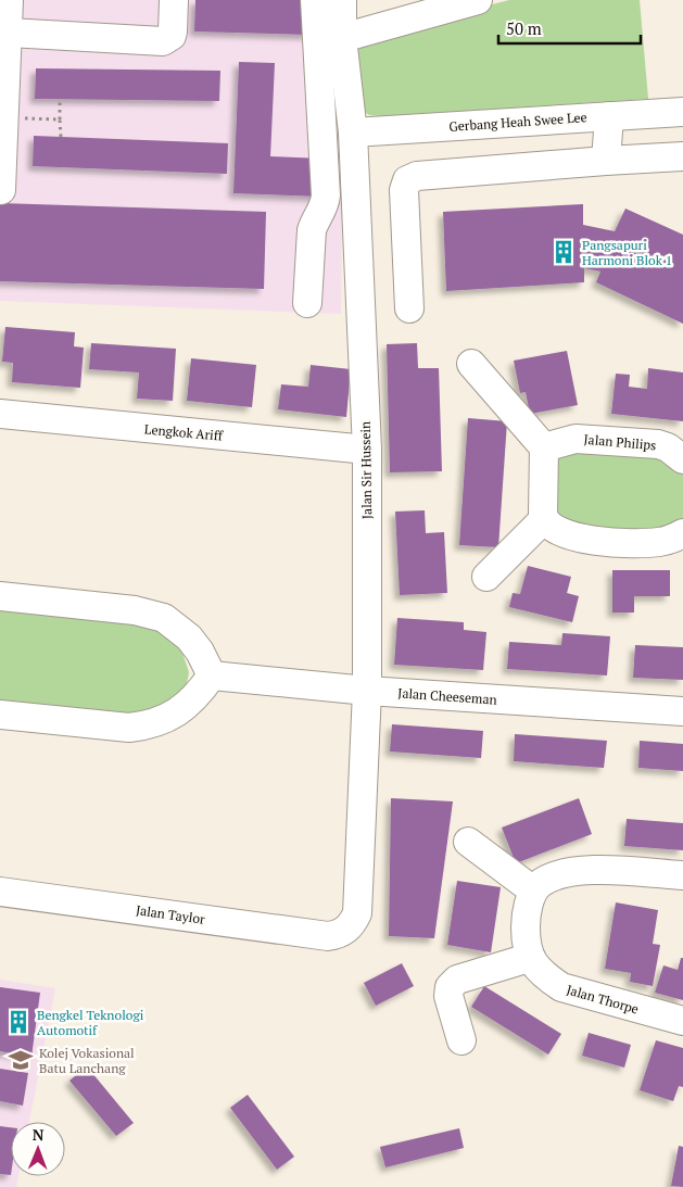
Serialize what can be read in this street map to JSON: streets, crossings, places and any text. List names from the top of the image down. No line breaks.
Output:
{"streets":{"street":["Gerbang Heah Swee Lee","Lengkok Ariff","Jalan Philips","Jalan Sir Hussein","Jalan Cheeseman","Jalan Taylor","Jalan Thorpe"]},"crossings":[["Gerbang Heah Swee Lee","Jalan Sir Hussein"],["Lengkok Ariff","Jalan Sir Hussein"],["Jalan Sir Hussein","Jalan Cheeseman"],["Jalan Sir Hussein","Jalan Taylor"]],"places":{"building":["Pangsapuri Harmoni Blok 1","Bengkel Teknologi Automotif"],"school or university":["Kolej Vokasional Batu Lanchang"]},"scale_bar":"50 m","north":"top"}
